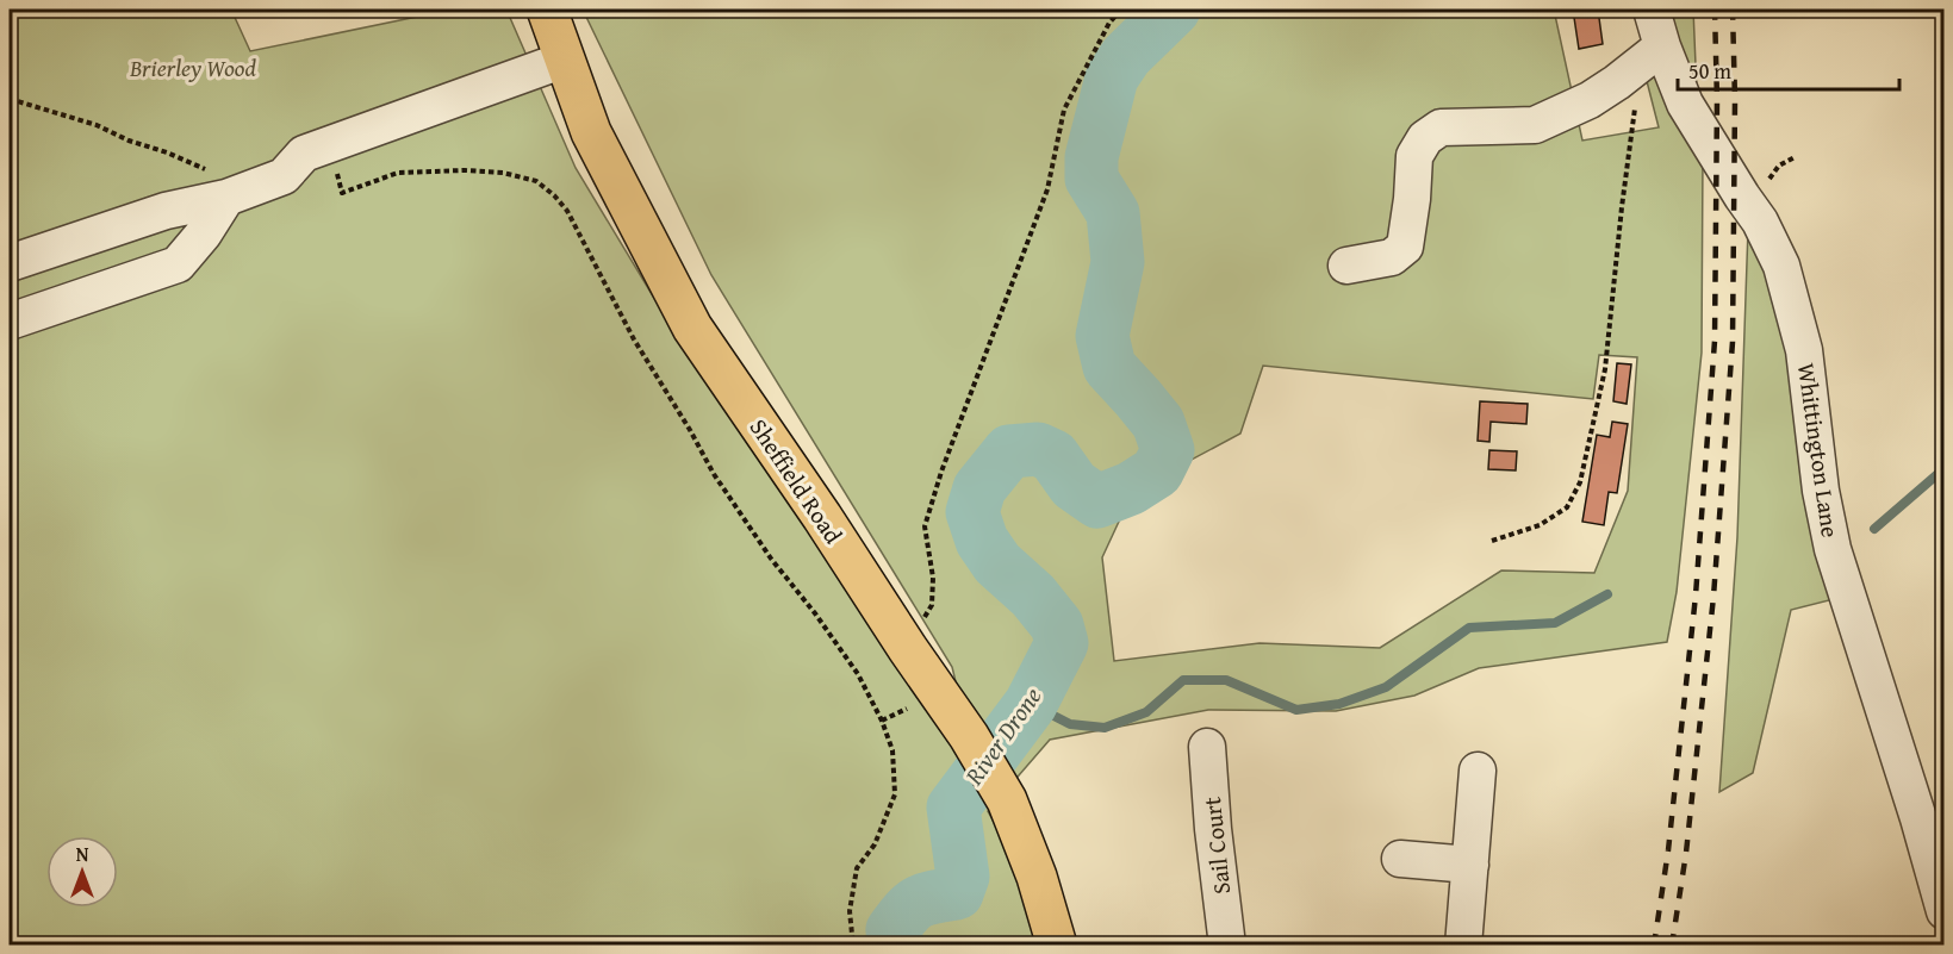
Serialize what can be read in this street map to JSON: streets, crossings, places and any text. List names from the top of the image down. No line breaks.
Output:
{"streets":{"main road":["Sheffield Road"],"street":["Whittington Lane","Sail Court"]},"water":["River Drone"],"parks":["Brierley Wood"],"scale_bar":"50 m","north":"top"}
